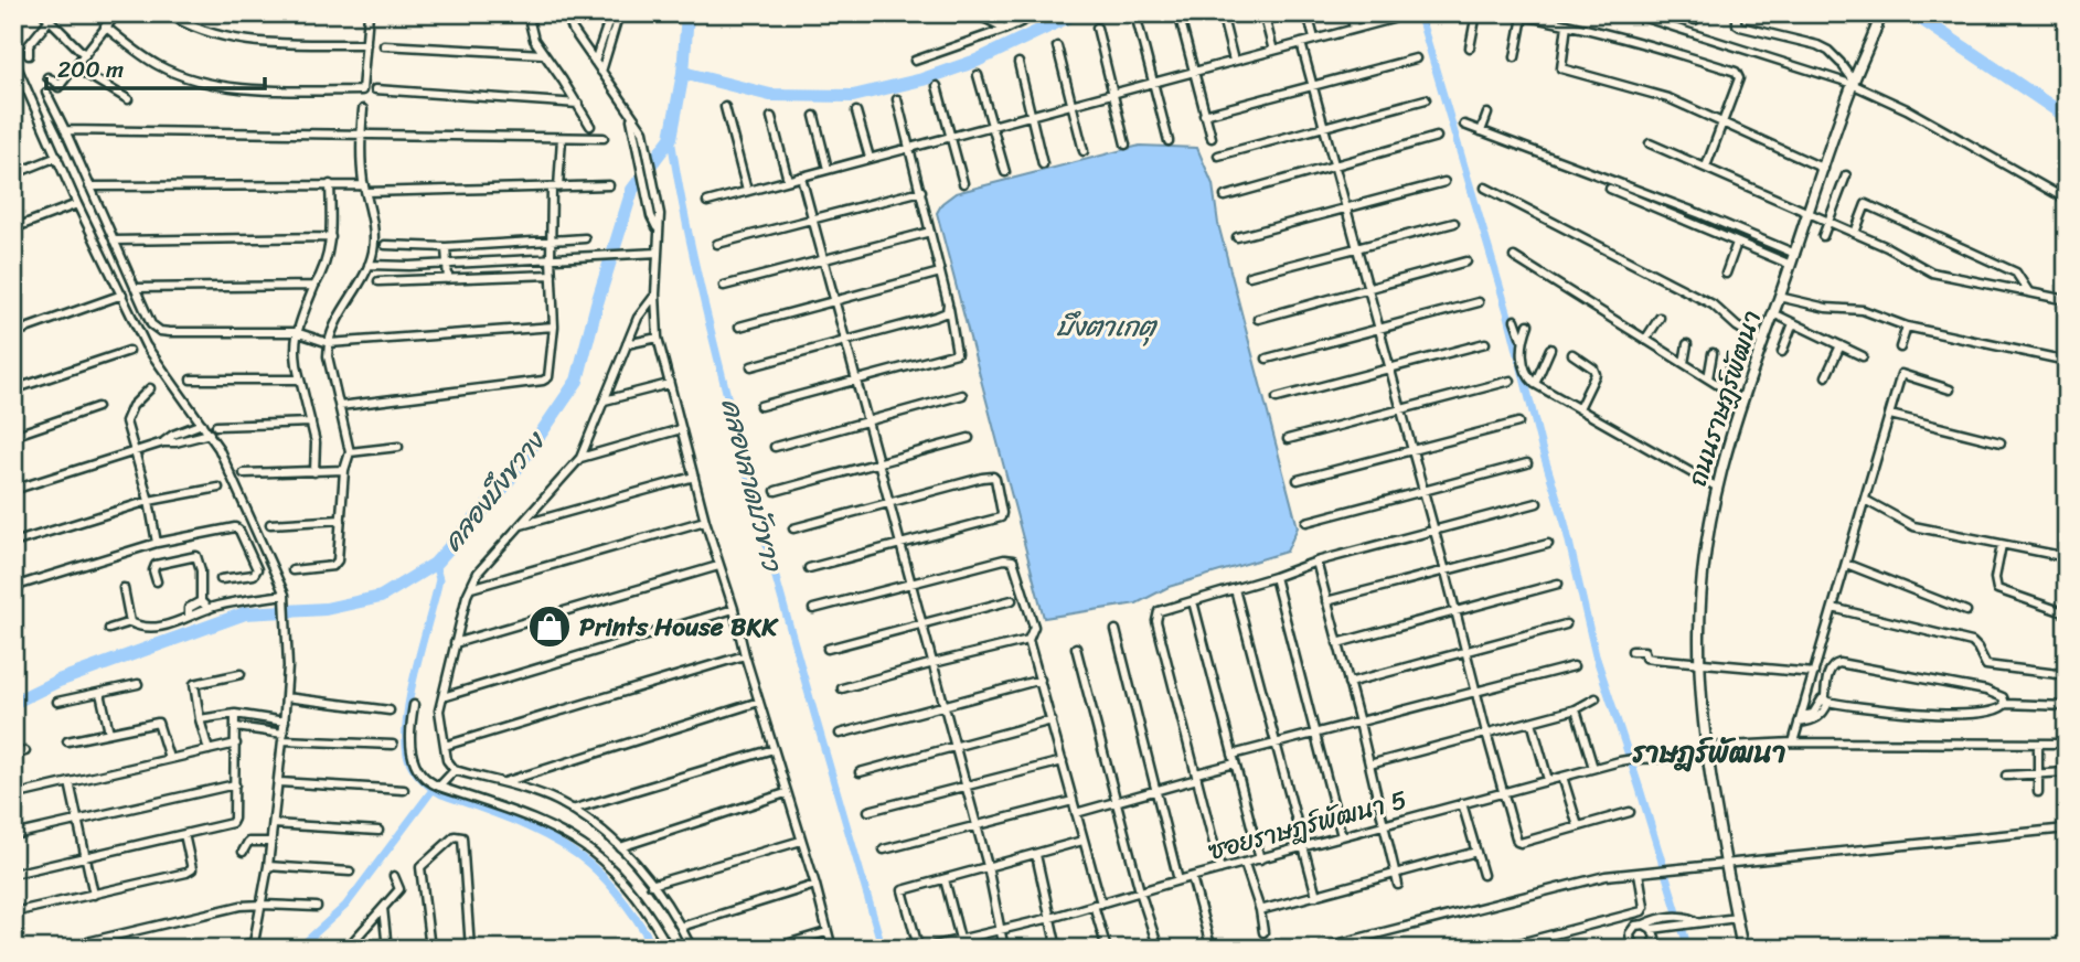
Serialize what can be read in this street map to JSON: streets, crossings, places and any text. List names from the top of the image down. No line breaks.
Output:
{"streets":{"street":["ถนนราษฏร์พัฒนา","ซอยราษฎร์พัฒนา 5"]},"crossings":[["ถนนราษฏร์พัฒนา","ซอยราษฎร์พัฒนา 5"]],"districts":["ราษฎร์พัฒนา"],"water":["บึงตาเกตุ","คลองลาดบัวขาว","คลองบึงขวาง"],"places":{"shop":["Prints House BKK"]},"scale_bar":"200 m"}
